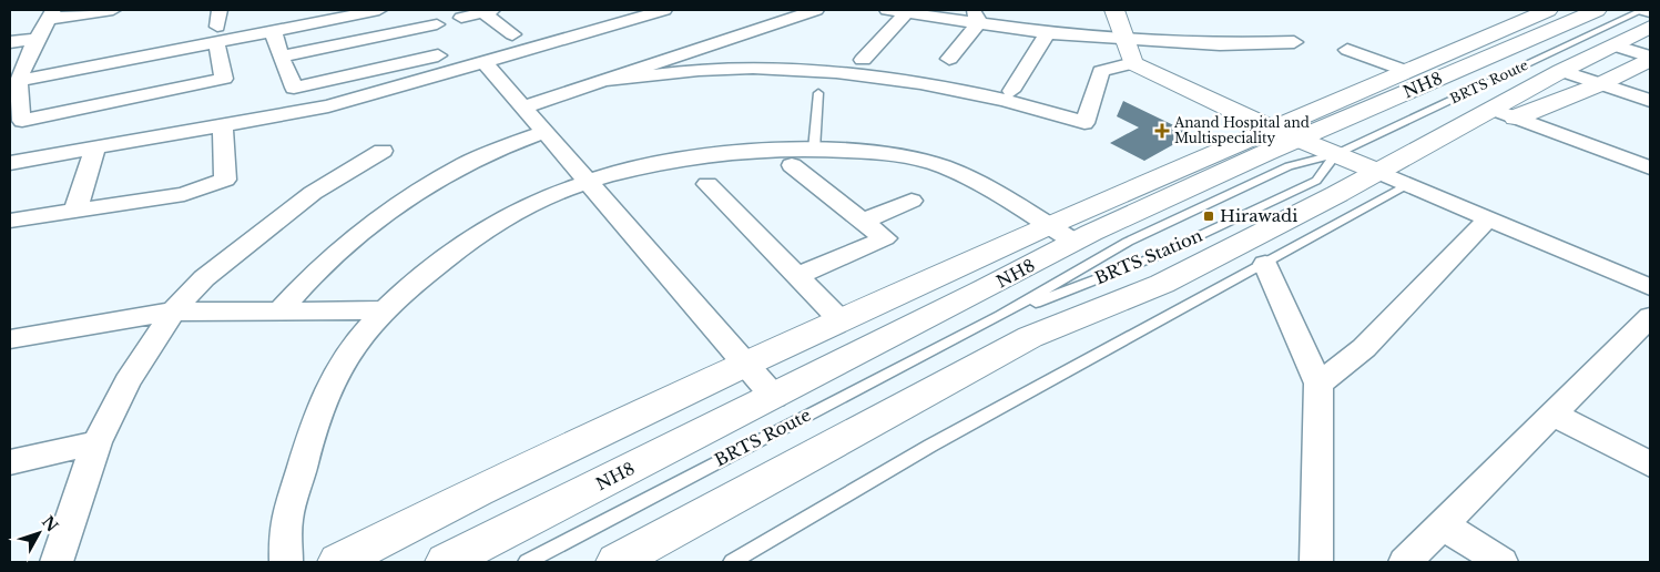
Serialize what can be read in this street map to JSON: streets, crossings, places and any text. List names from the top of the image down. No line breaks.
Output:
{"streets":{"main road":["NH8"],"lane":["BRTS Route","BRTS Station"]},"crossings":[["BRTS Route","BRTS Station"]],"places":{"health":["Anand Hospital and Multispeciality"],"transit":["Hirawadi"]},"north":"top right"}
